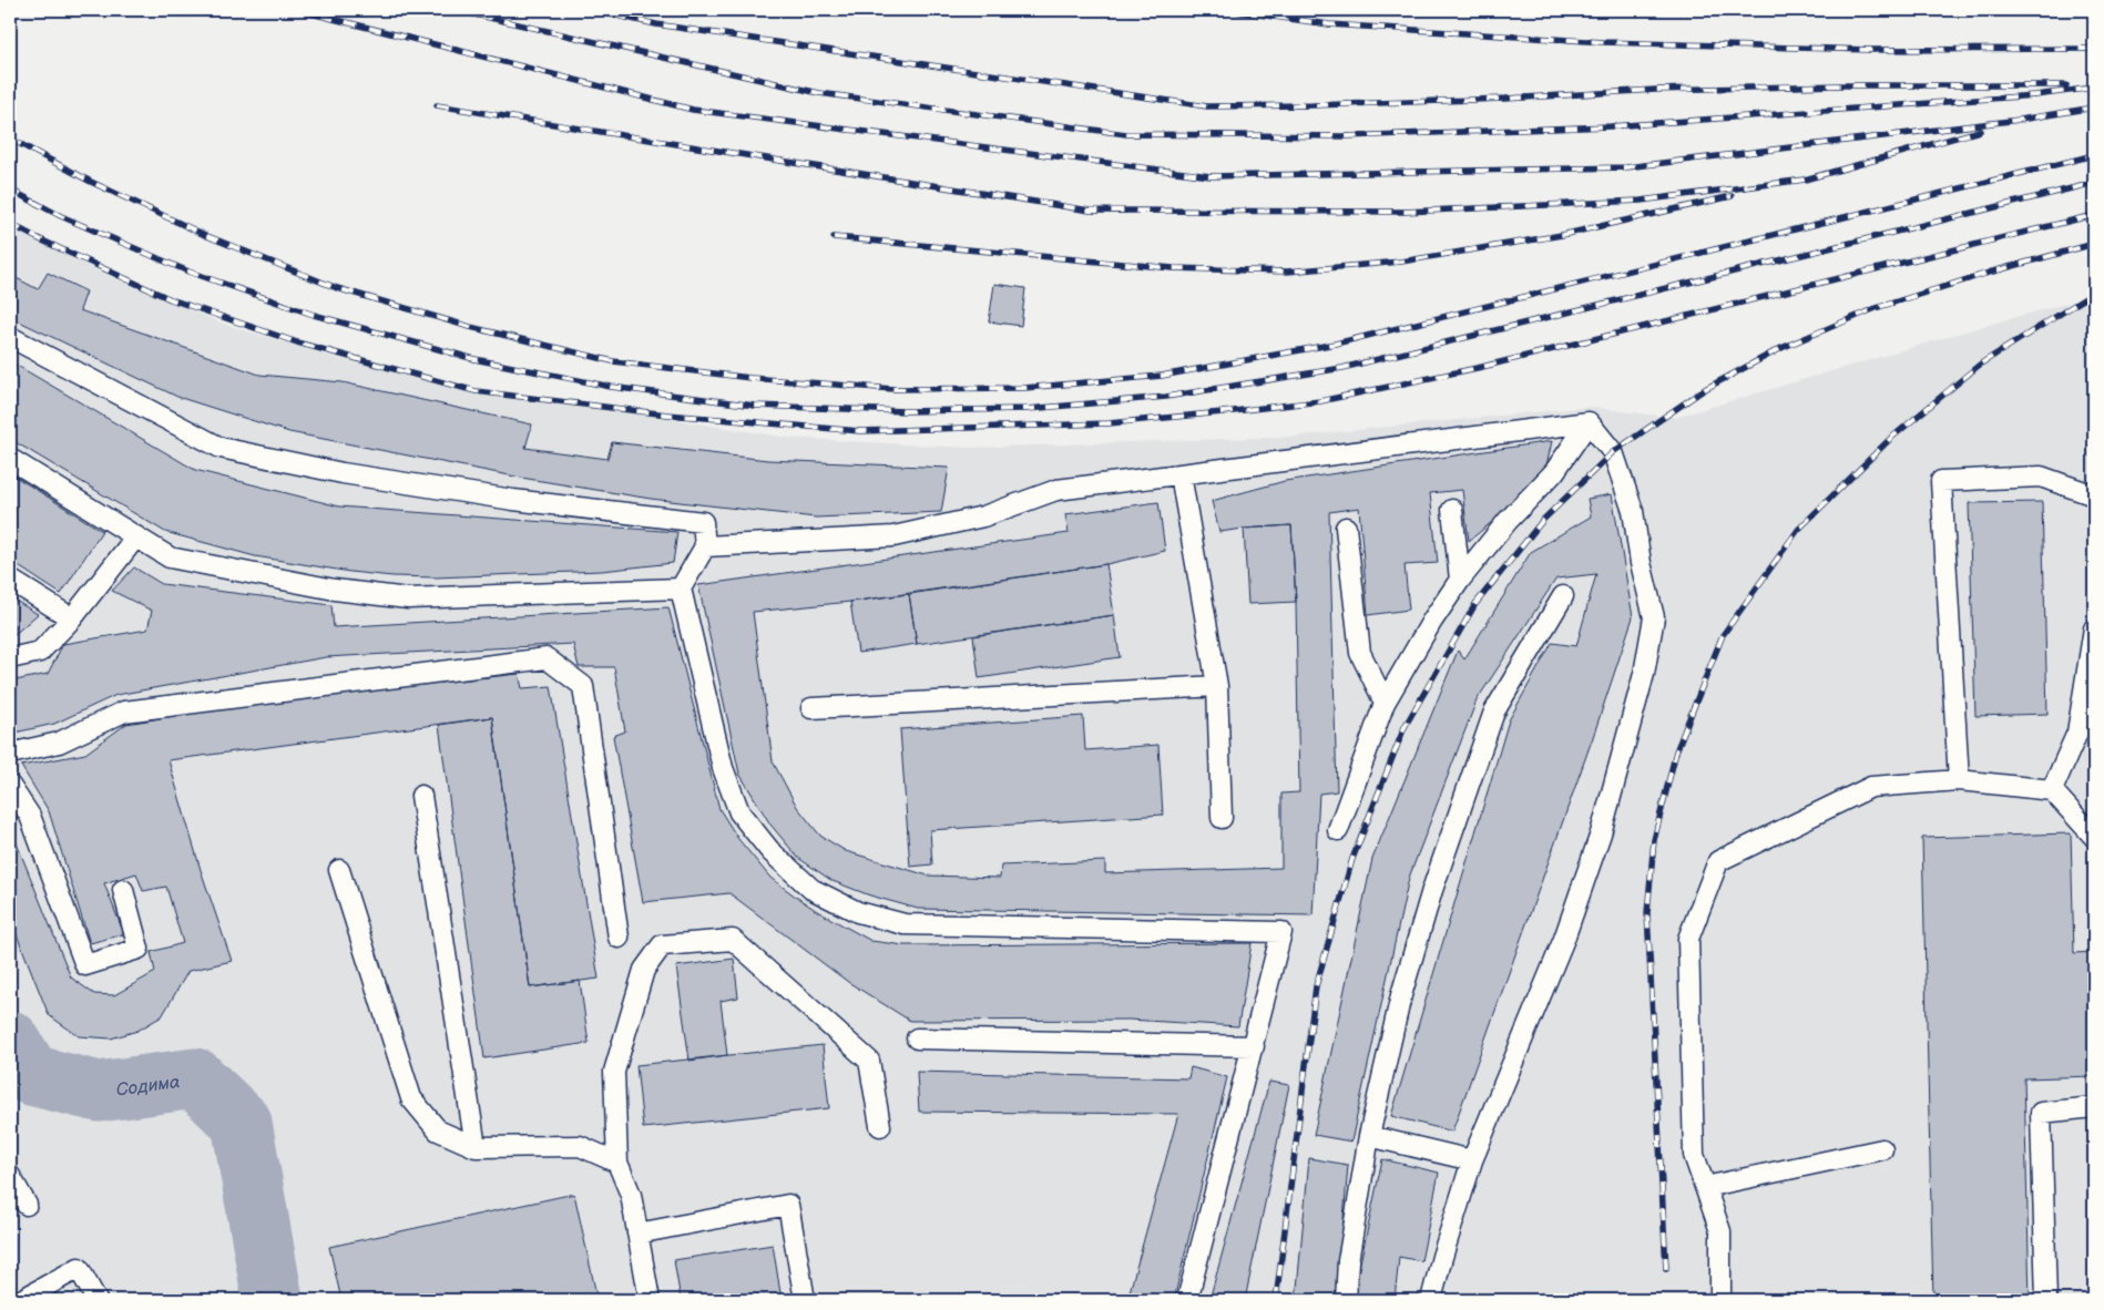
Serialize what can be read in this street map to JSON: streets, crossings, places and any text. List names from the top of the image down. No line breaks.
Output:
{"water":["Содима"]}
